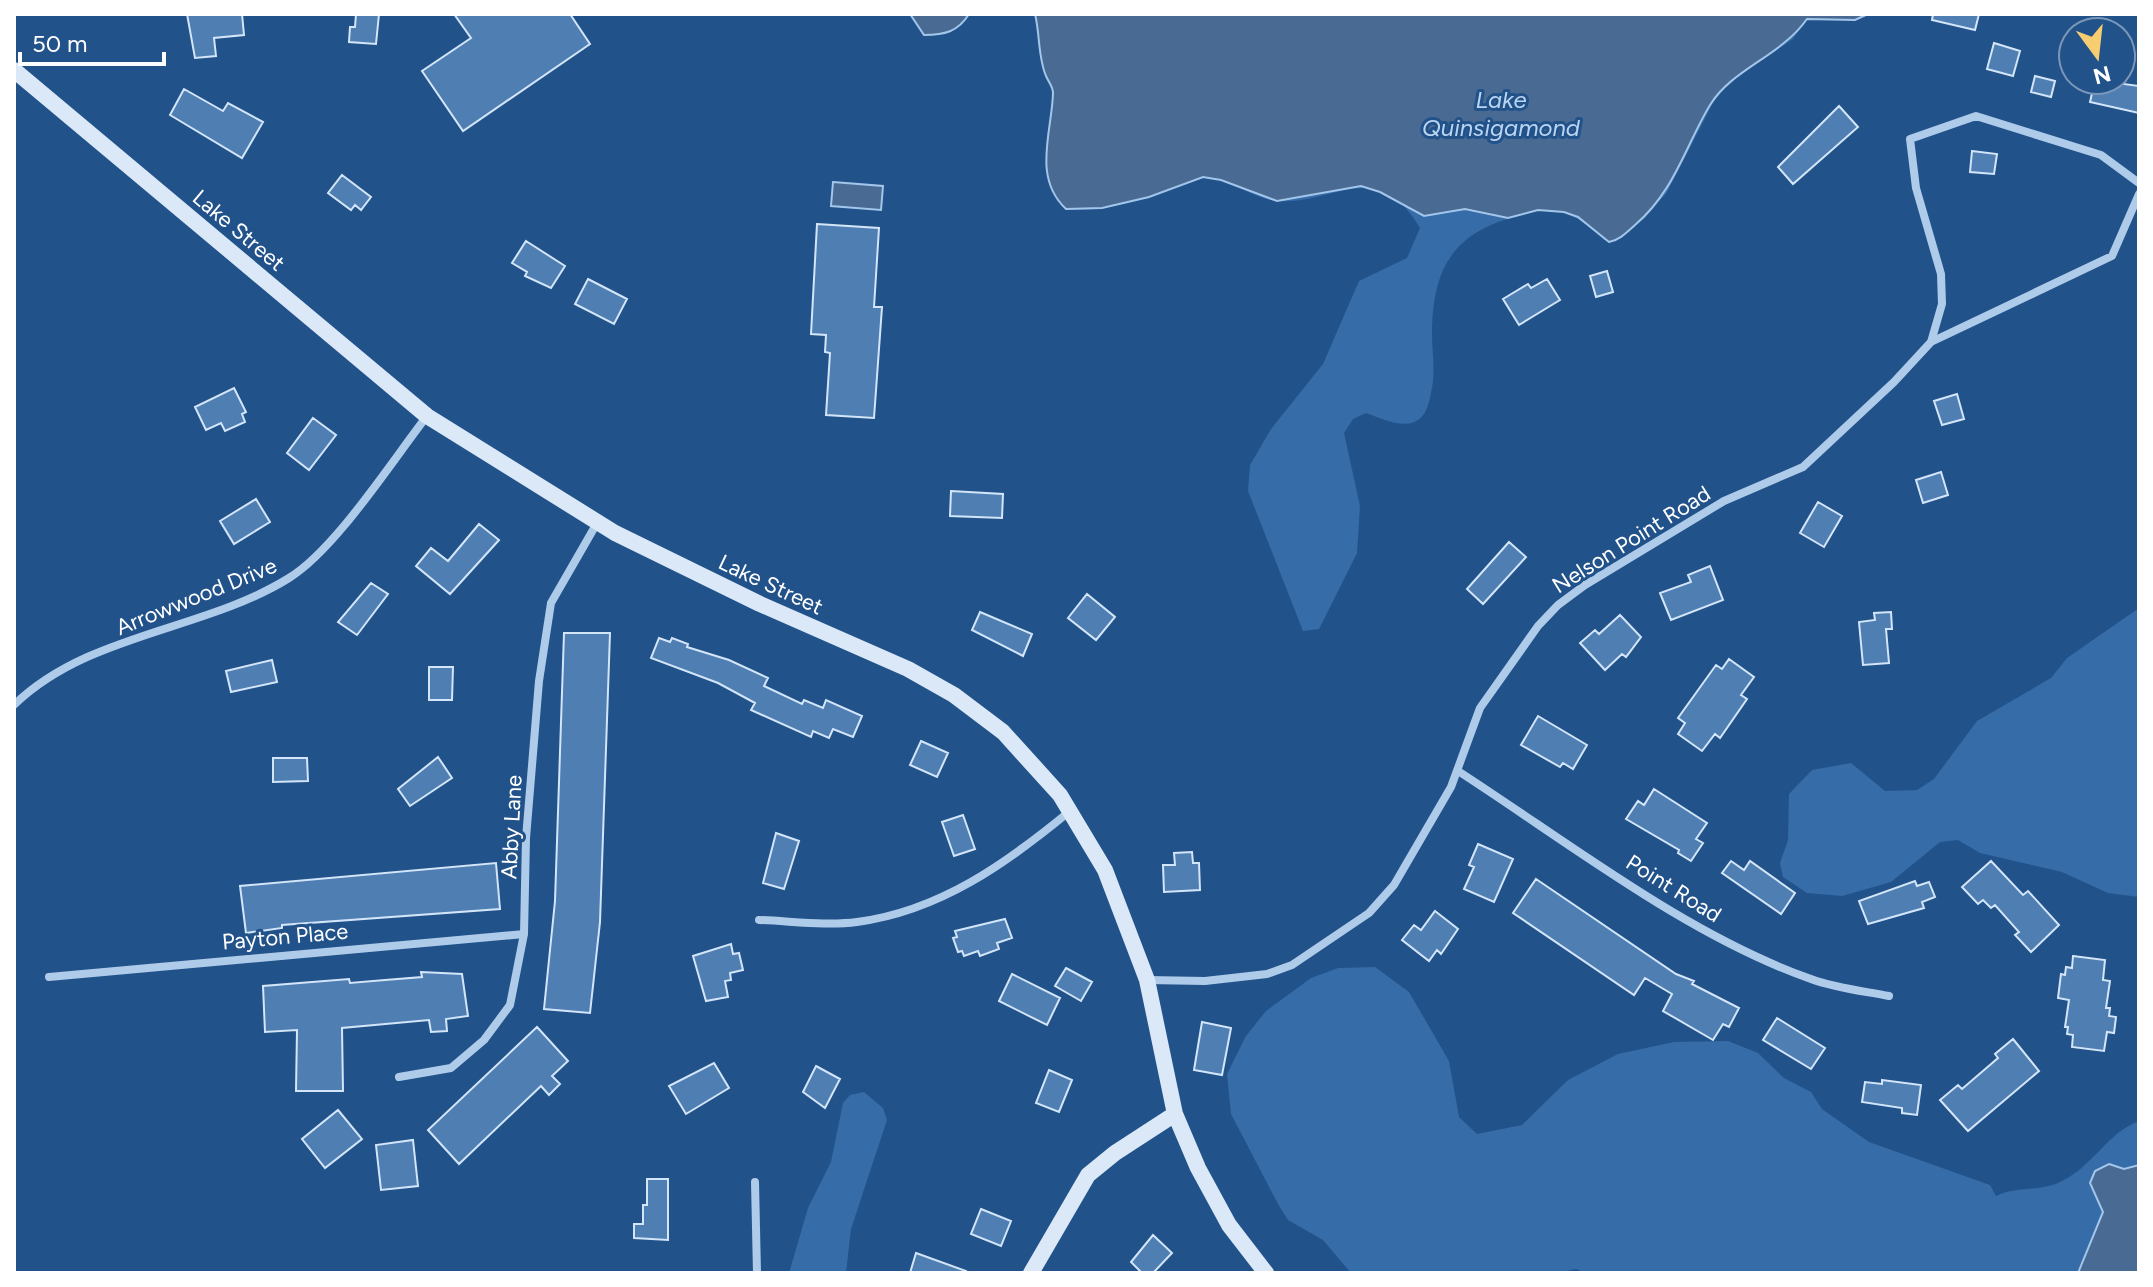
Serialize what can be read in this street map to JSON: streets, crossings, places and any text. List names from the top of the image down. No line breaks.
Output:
{"streets":{"main road":["Lake Street"],"street":["Nelson Point Road","Arrowwood Drive","Abby Lane","Point Road","Payton Place"]},"crossings":[["Lake Street","Nelson Point Road"],["Lake Street","Arrowwood Drive"],["Lake Street","Abby Lane"],["Nelson Point Road","Point Road"],["Abby Lane","Payton Place"]],"water":["Lake Quinsigamond"],"scale_bar":"50 m","north":"bottom"}
